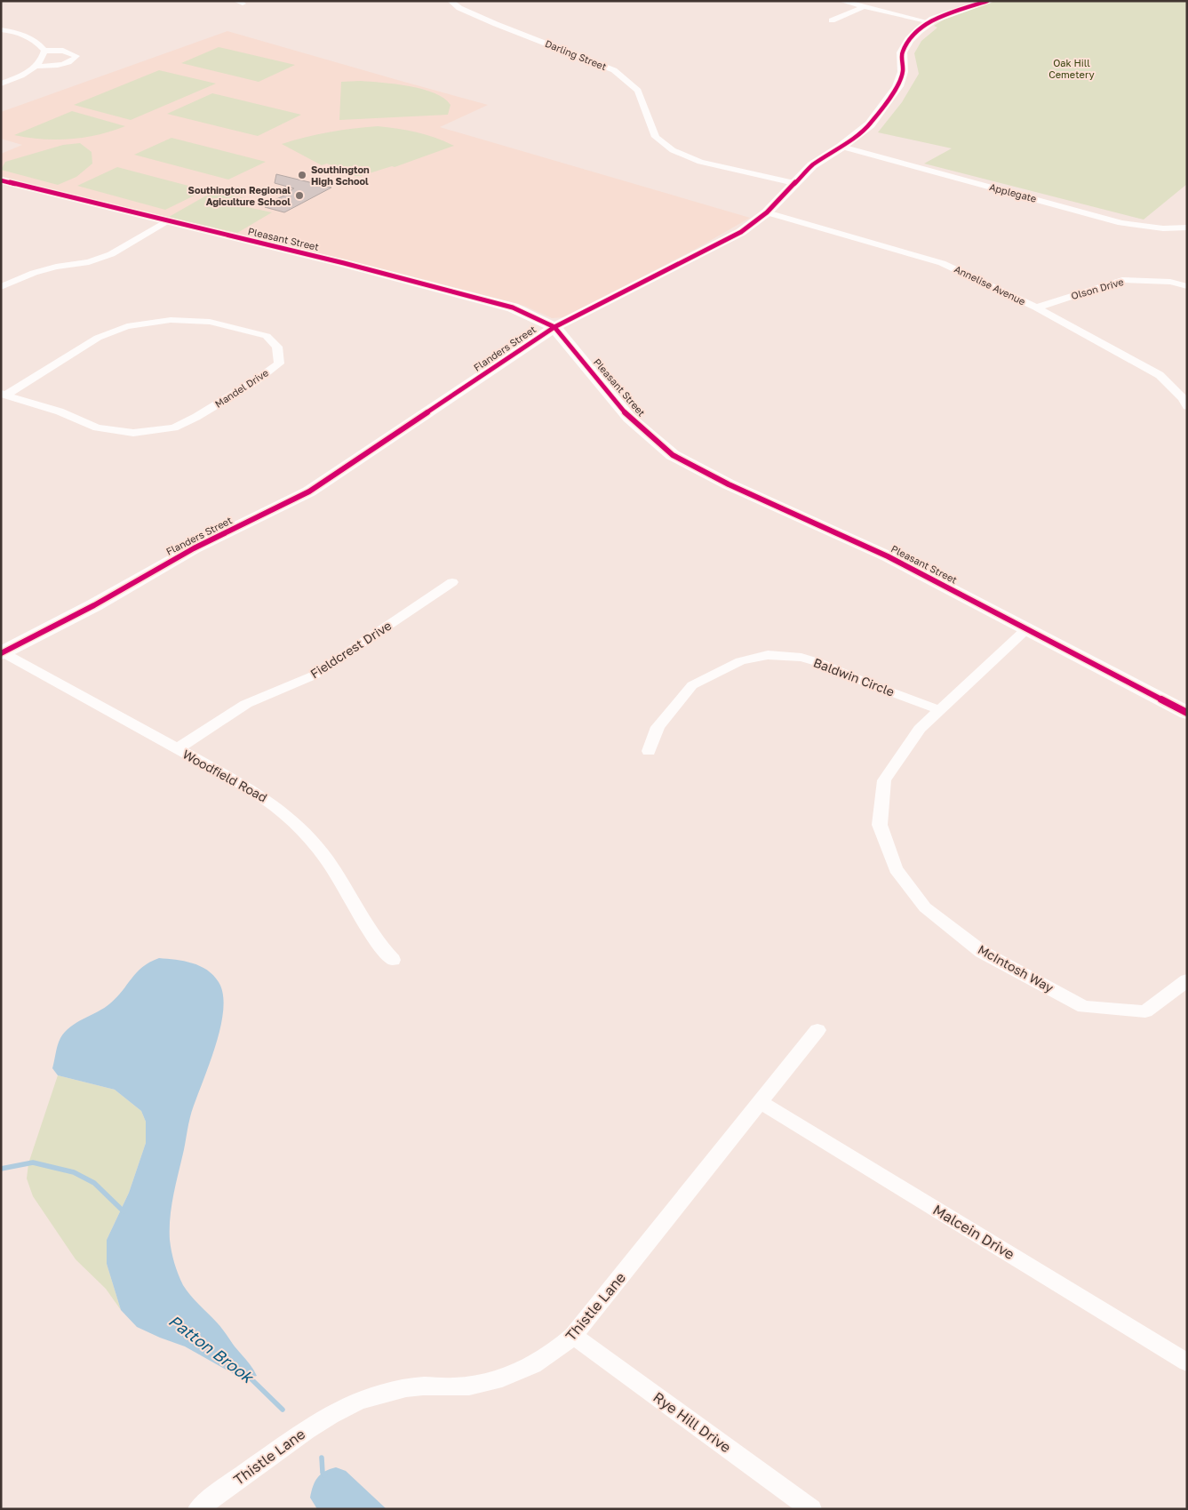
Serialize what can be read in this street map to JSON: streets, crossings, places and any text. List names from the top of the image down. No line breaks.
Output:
{"streets":{"street":["Darling Street","Applegate","Pleasant Street","Annelise Avenue","Olson Drive","Flanders Street","Mandel Drive","Fieldcrest Drive","Baldwin Circle","Woodfield Road","McIntosh Way","Malcein Drive","Thistle Lane","Rye Hill Drive"]},"crossings":[["Darling Street","Flanders Street"],["Applegate","Flanders Street"],["Pleasant Street","Flanders Street"],["Pleasant Street","McIntosh Way"],["Annelise Avenue","Olson Drive"],["Annelise Avenue","Flanders Street"],["Flanders Street","Woodfield Road"],["Fieldcrest Drive","Woodfield Road"],["Baldwin Circle","McIntosh Way"],["Malcein Drive","Thistle Lane"],["Thistle Lane","Rye Hill Drive"]],"water":["Patton Brook"],"parks":["Oak Hill Cemetery"],"places":["Southington High School","Southington Regional Agiculture School"]}
